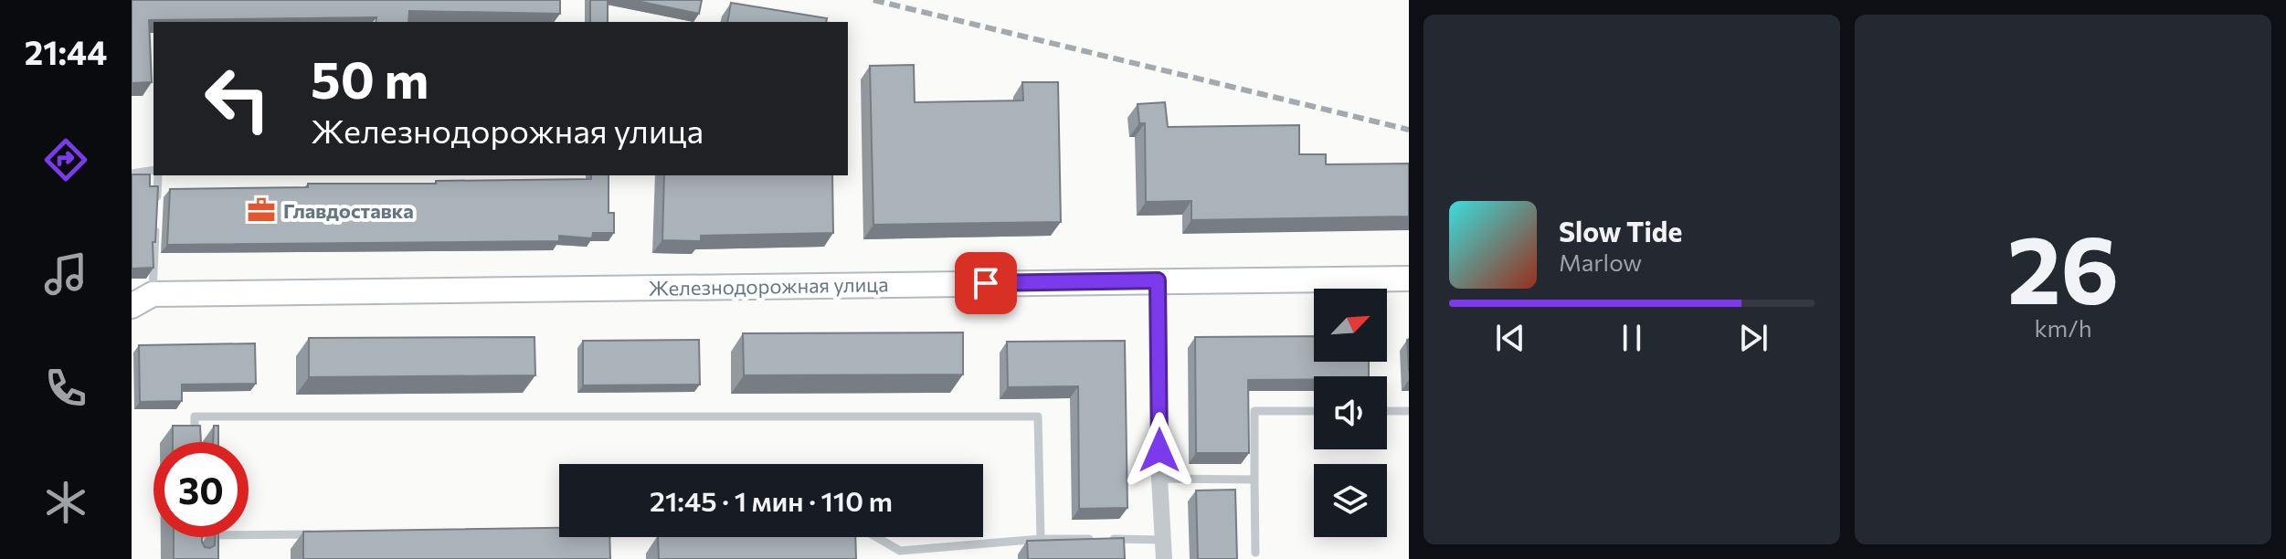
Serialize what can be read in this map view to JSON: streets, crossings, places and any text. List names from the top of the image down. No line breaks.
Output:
{"streets":{"main road":["Железнодорожная улица"]},"places":{"office":["Главдоставка"]},"north":"top right","page":{"tabs":"21:44","tile":["26","km/h"],"turn":["50 m","Железнодорожная улица"],"song":["Slow Tide","Marlow"],"limit":"30","trip":"21:45 · 1 мин · 110 m"}}
